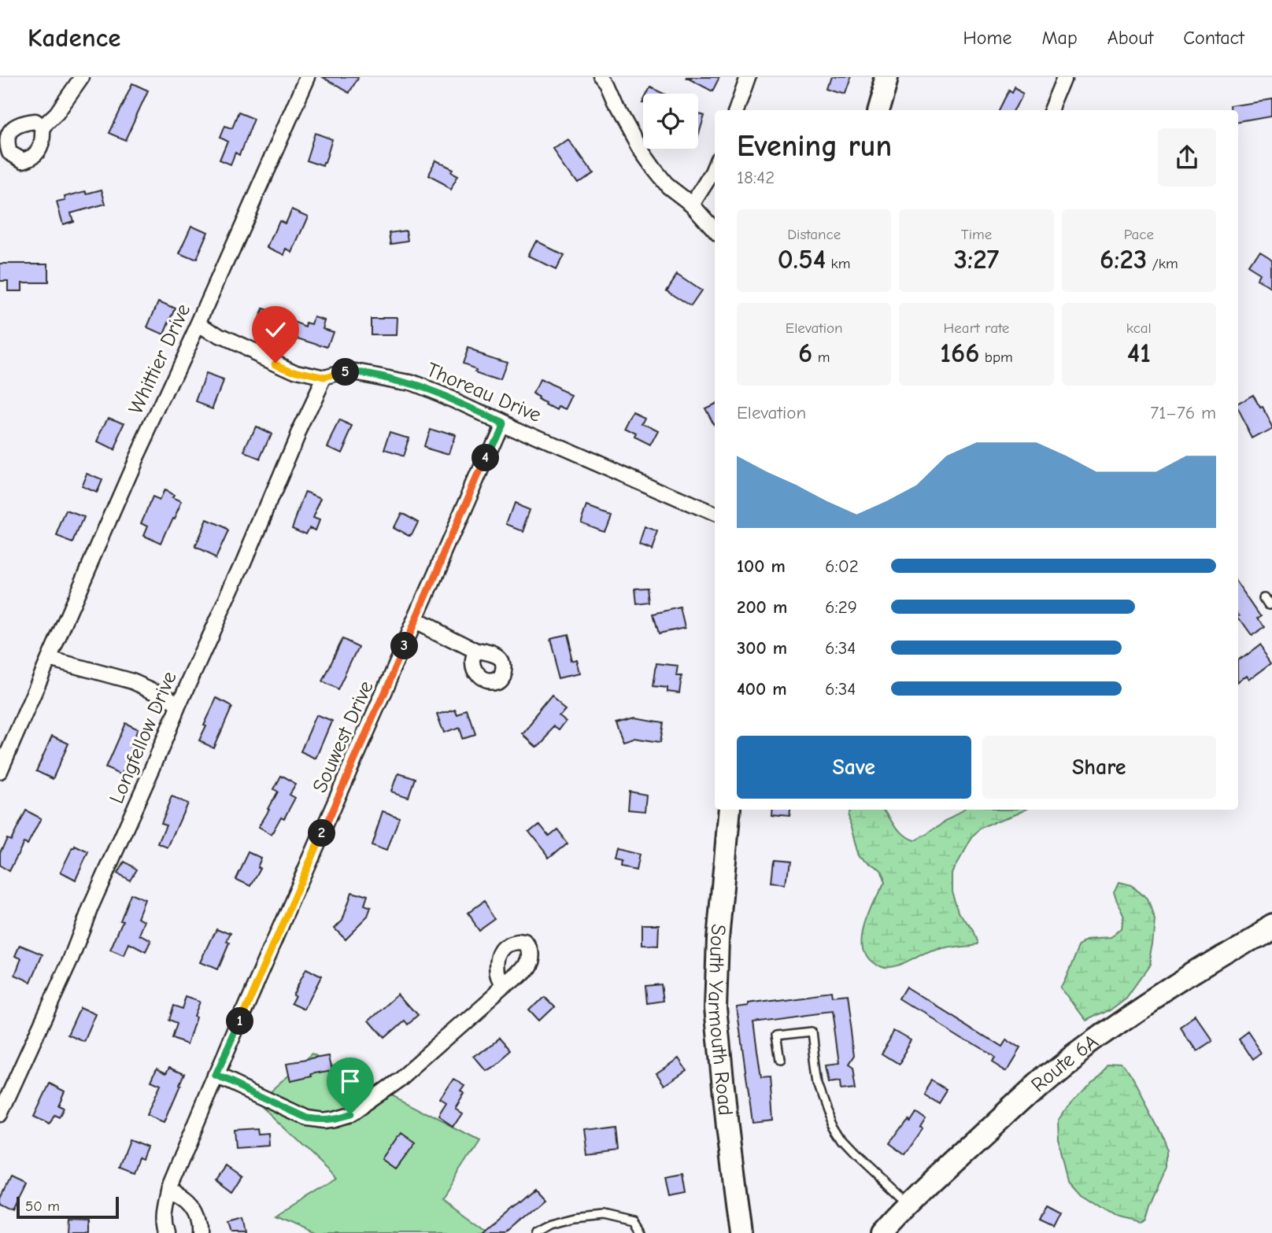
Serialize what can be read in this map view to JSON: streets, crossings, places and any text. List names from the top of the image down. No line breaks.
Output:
{"streets":{"main road":["South Yarmouth Road","Route 6A"],"street":["Whittier Drive","Thoreau Drive","Souwest Drive","Longfellow Drive"]},"crossings":[["Whittier Drive","Thoreau Drive"],["Thoreau Drive","Souwest Drive"],["Thoreau Drive","Longfellow Drive"]],"scale_bar":"50 m","page":{"header":"Kadence","nav":["Home","Map","About","Contact"],"heading":["Evening run","18:42"],"stats":[["Distance","0.54 km"],["Time","3:27"],["Pace","6:23 /km"],["Elevation","6 m"],["Heart rate","166 bpm"],["kcal","41"]],"pins":["5","4","3","2","1"],"chart":["Elevation","71–76 m"],"list":[{"name":"100 m","note":"6:02"},{"name":"200 m","note":"6:29"},{"name":"300 m","note":"6:34"},{"name":"400 m","note":"6:34"}],"buttons":["Save","Share"],"scale":"50 m"}}
